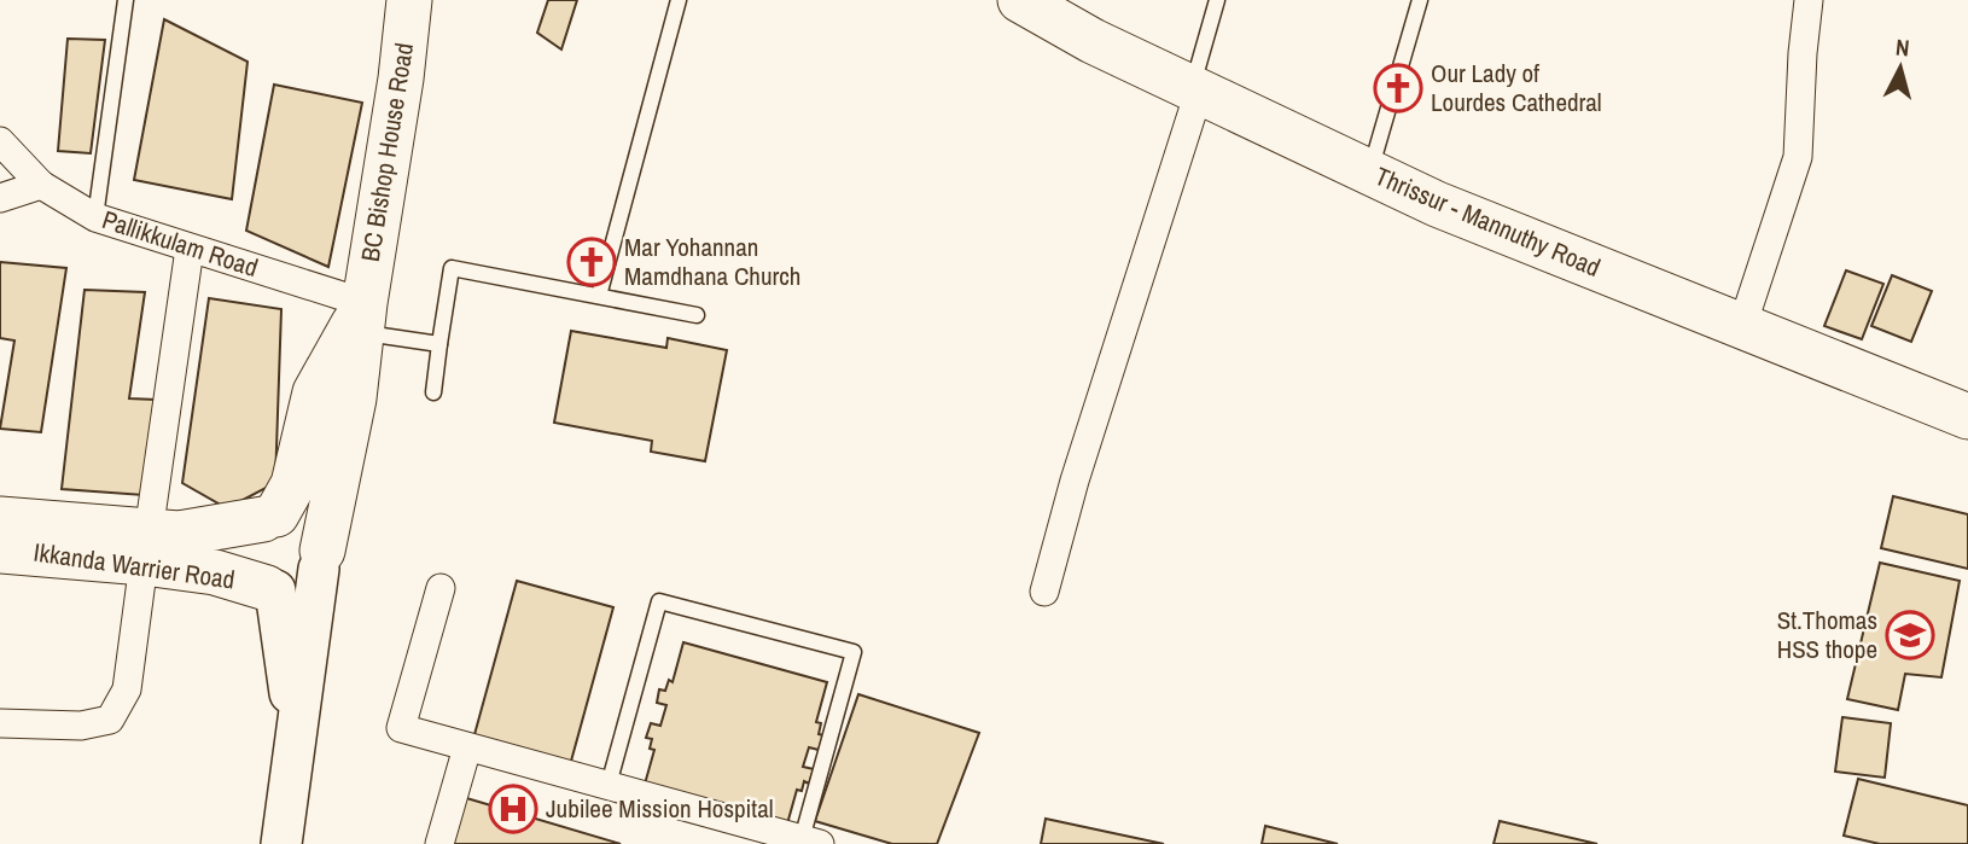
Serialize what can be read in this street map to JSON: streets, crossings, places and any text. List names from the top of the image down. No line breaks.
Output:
{"streets":{"main road":["BC Bishop House Road","Thrissur - Mannuthy Road","Ikkanda Warrier Road"],"street":["Pallikkulam Road"]},"crossings":[["BC Bishop House Road","Pallikkulam Road"],["BC Bishop House Road","Ikkanda Warrier Road"]],"places":{"church":["Our Lady of Lourdes Cathedral","Mar Yohannan Mamdhana Church"],"school or university":["St.Thomas HSS thope"],"hospital":["Jubilee Mission Hospital"]},"north":"top"}
